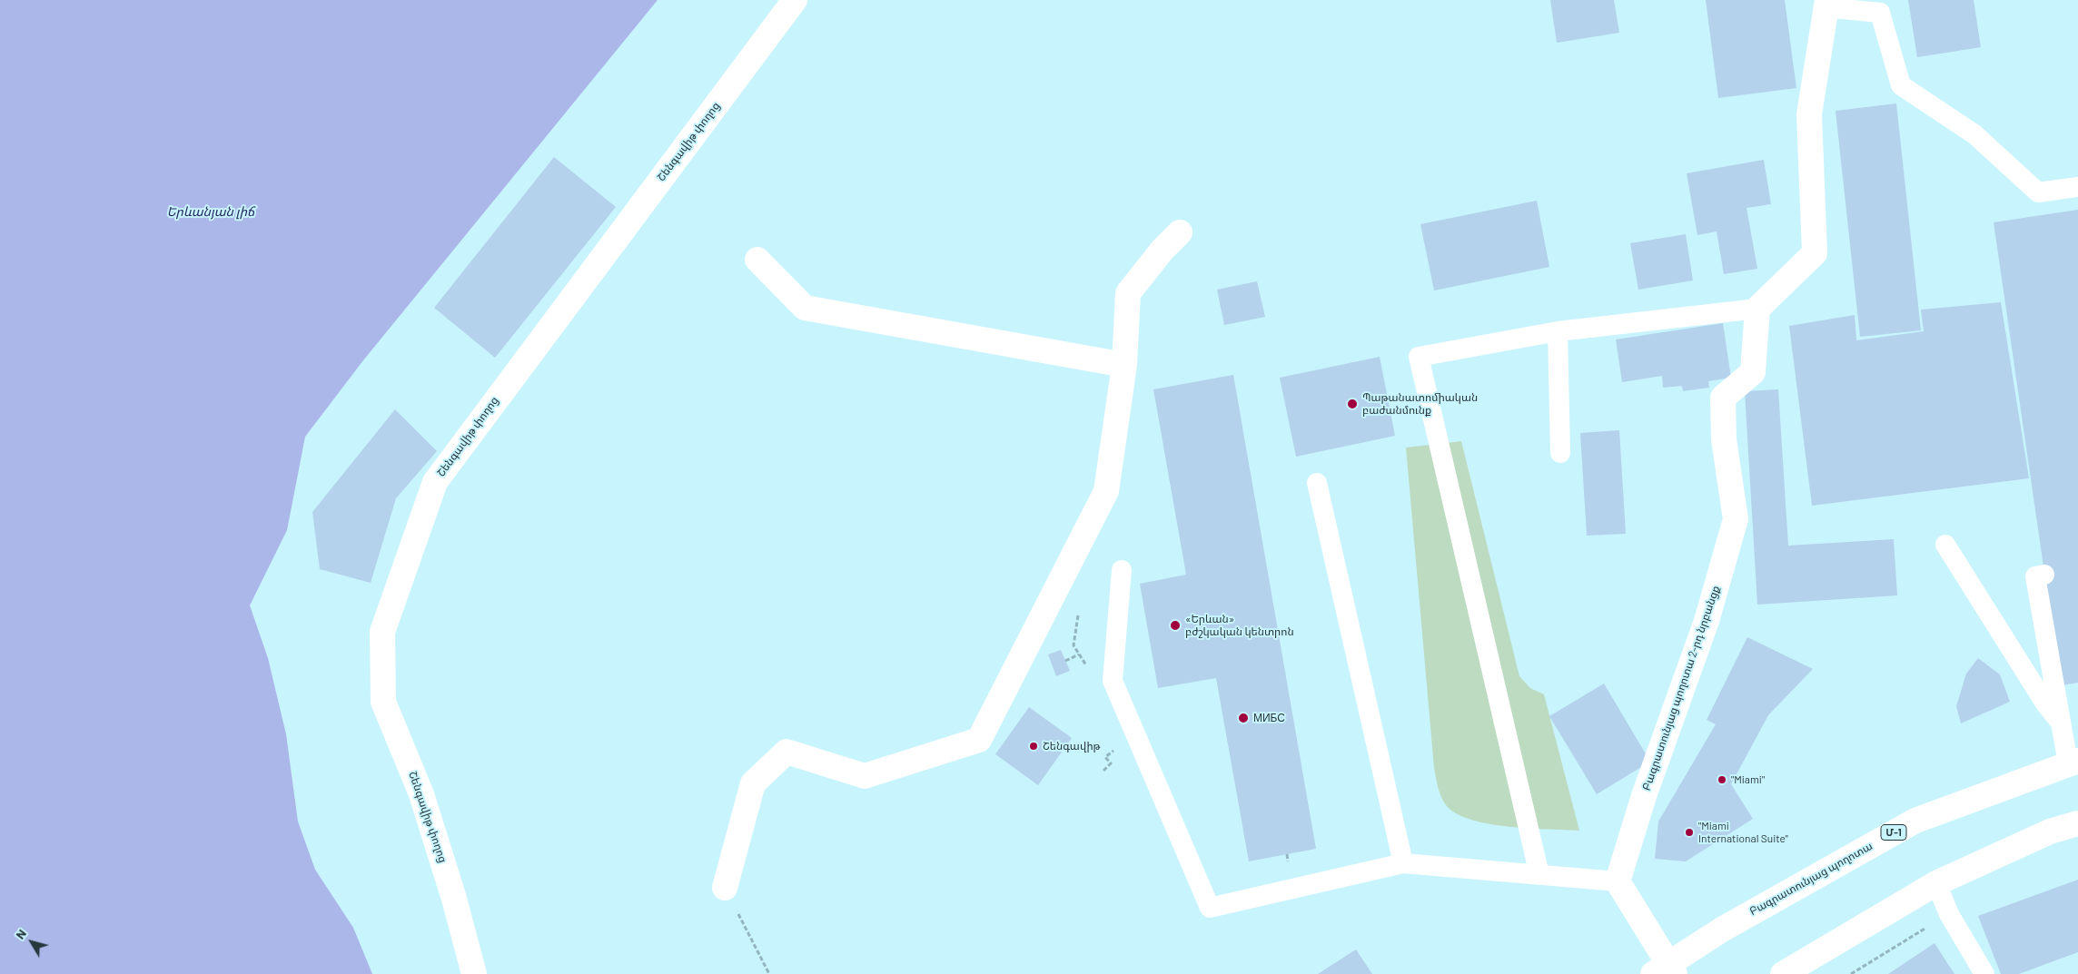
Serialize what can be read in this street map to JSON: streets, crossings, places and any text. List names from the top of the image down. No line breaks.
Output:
{"streets":{"street":["Շենգավիթ փողոց","Բագրատունյաց պողոտա 2-րդ նրբանցք","Մ-1","Բագրատունյաց պողոտա"]},"water":["Երևանյան լիճ"],"places":["Պաթանատոմիական բաժանմունք","«Երևան» բժշկական կենտրոն","МИБС","Շենգավիթ","\"Miami\"","\"Miami International Suite\""],"north":"top left"}
